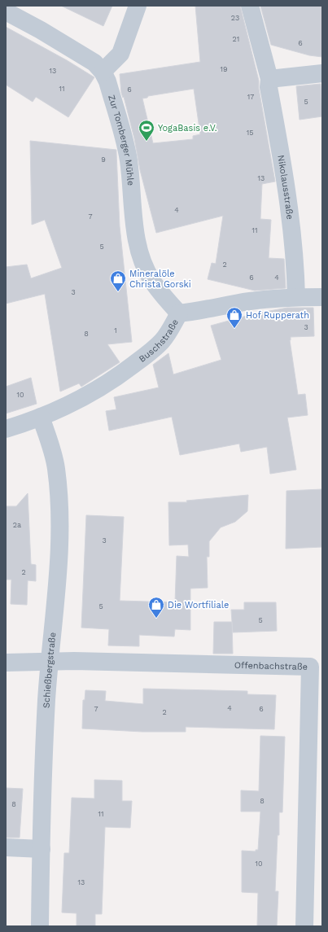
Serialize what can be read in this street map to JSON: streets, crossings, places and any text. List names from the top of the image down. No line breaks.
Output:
{"streets":{"street":["Zur Tomberger Mühle","Nikolausstraße","Buschstraße","Offenbachstraße","Schießbergstraße"]},"crossings":[["Zur Tomberger Mühle","Buschstraße"],["Nikolausstraße","Buschstraße"],["Buschstraße","Schießbergstraße"],["Offenbachstraße","Schießbergstraße"]],"places":{"sports":["YogaBasis e.V."],"shop":["Mineralöle Christa Gorski","Hof Rupperath","Die Wortfiliale"]},"house_numbers":["23","21","6","19","13","11","6","17","5","15","9","13","4","7","11","5","2","6","4","3","3","1","8","10","2a","3","2","5","5","4","7","6","2","8","8","11","10","13"]}
